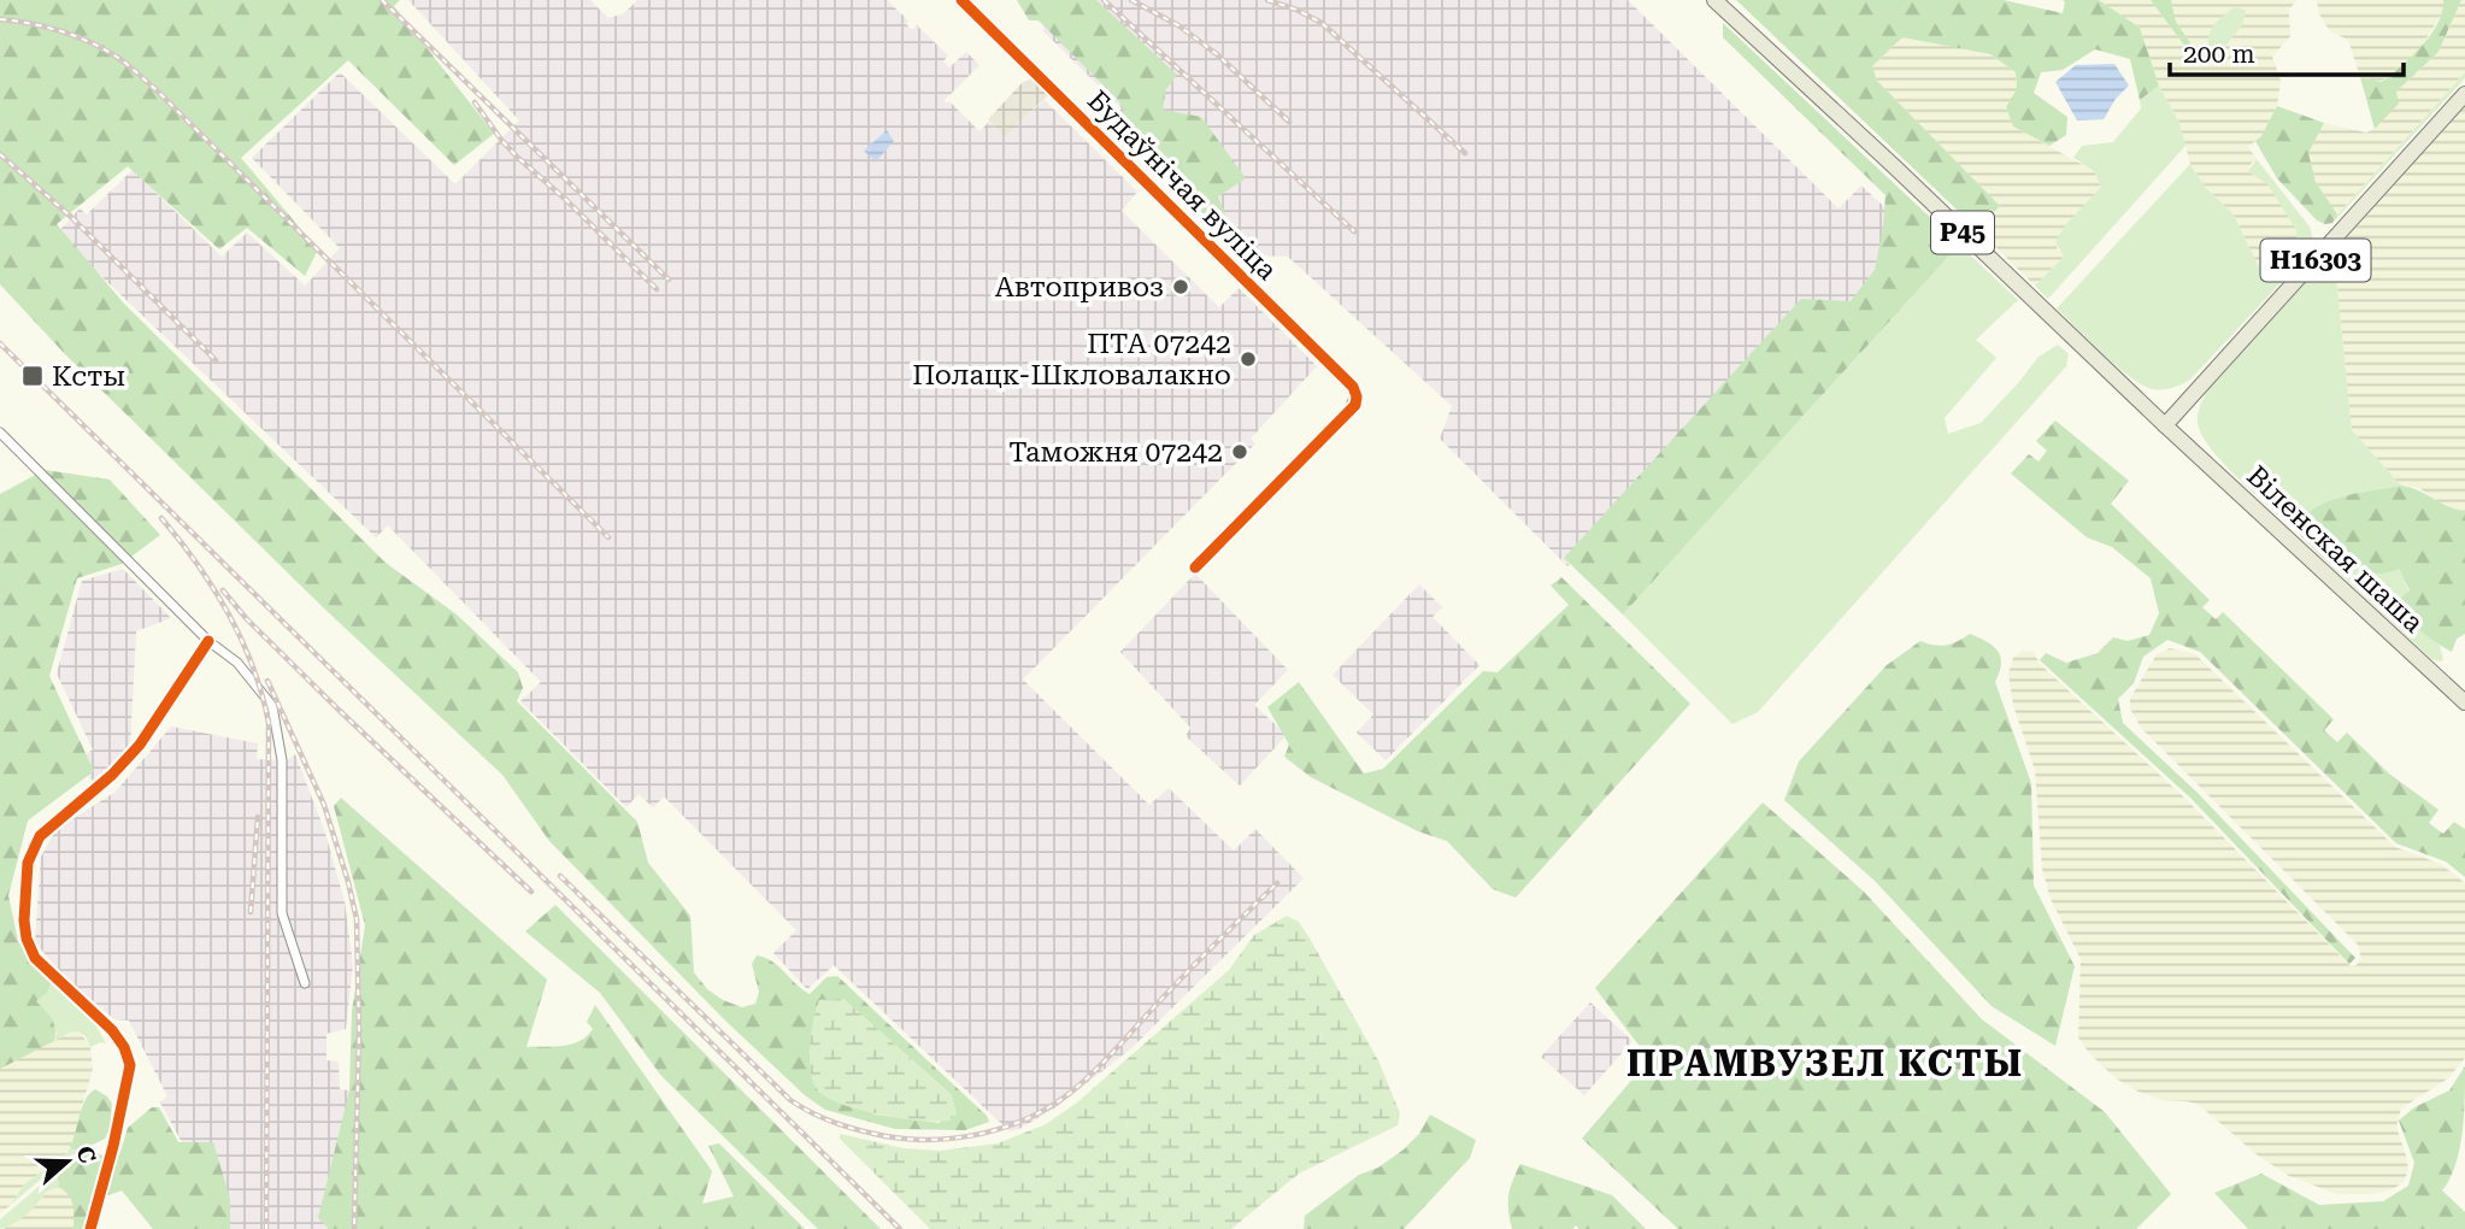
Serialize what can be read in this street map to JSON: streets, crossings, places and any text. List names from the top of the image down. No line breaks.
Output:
{"streets":{"main road":["Р45","Н16303","Віленская шаша"],"street":["Будаўнічая вуліца"]},"crossings":[["Р45","Н16303"],["Р45","Віленская шаша"],["Н16303","Віленская шаша"]],"districts":["ПРАМВУЗЕЛ КСТЫ"],"places":{"other":["Автопривоз","ПТА 07242 Полацк-Шкловалакно","Таможня 07242"],"transit":["Ксты"]},"scale_bar":"200 m","north":"right"}
